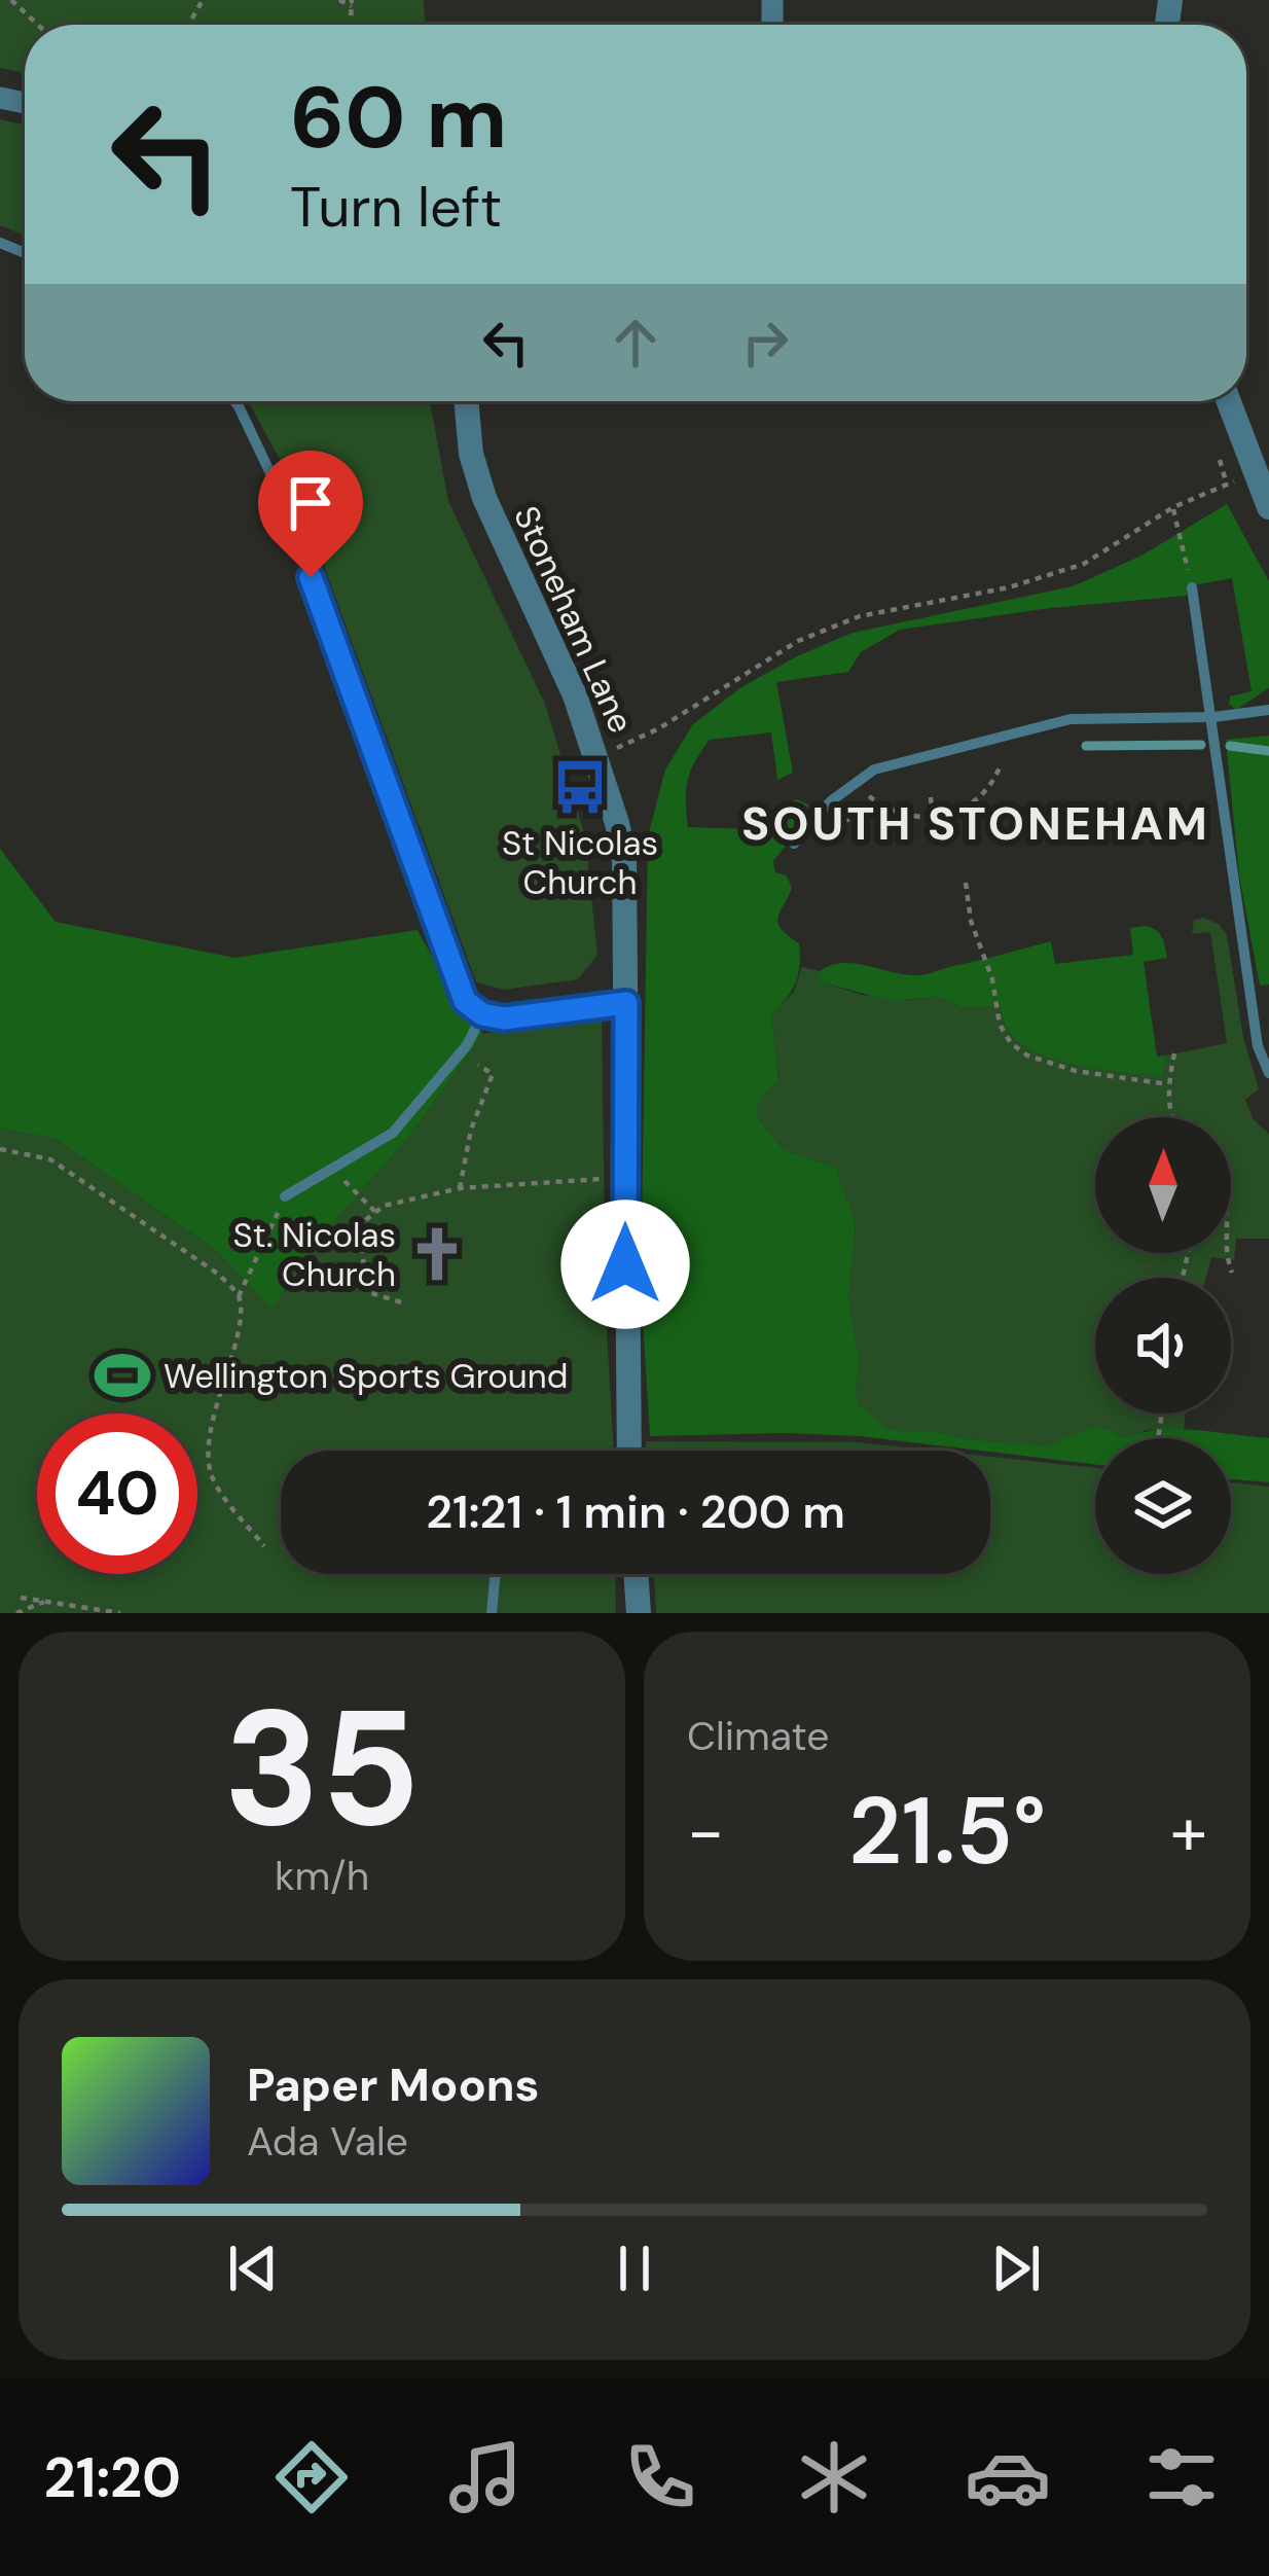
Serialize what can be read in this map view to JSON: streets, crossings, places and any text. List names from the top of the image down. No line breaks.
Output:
{"streets":{"street":["Stoneham Lane"]},"districts":["SOUTH STONEHAM"],"places":{"bus stop":["St Nicolas Church"],"church":["St. Nicolas Church"],"sports":["Wellington Sports Ground"]},"north":"top","page":{"turn":["60 m","Turn left"],"limit":"40","trip":"21:21 · 1 min · 200 m","tile":[["35","km/h"],"Climate"],"heat":["−","21.5°","+"],"song":["Paper Moons","Ada Vale"],"tabs":"21:20"}}
